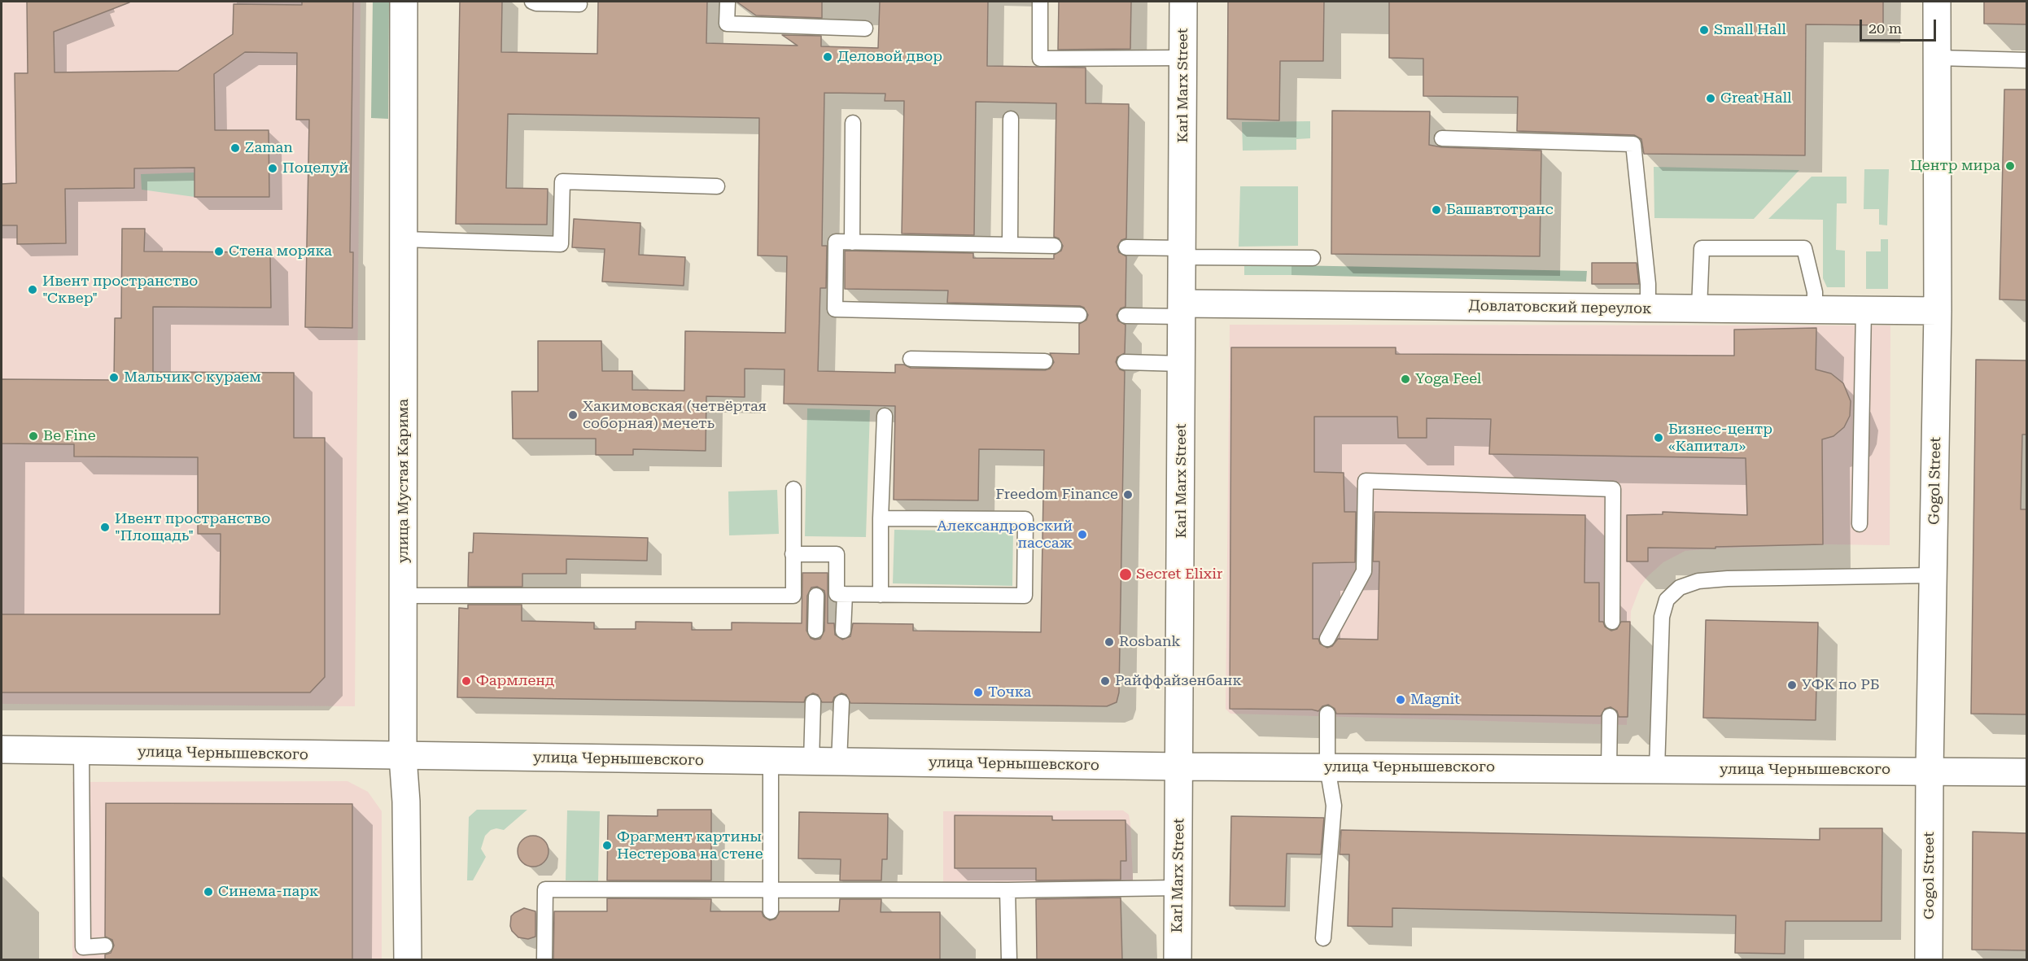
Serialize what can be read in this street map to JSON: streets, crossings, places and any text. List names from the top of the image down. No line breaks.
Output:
{"streets":{"street":["Karl Marx Street","Довлатовский переулок","улица Мустая Карима","Gogol Street","улица Чернышевского"]},"crossings":[["Karl Marx Street","Довлатовский переулок"],["Karl Marx Street","улица Чернышевского"],["Довлатовский переулок","Gogol Street"],["улица Мустая Карима","улица Чернышевского"],["Gogol Street","улица Чернышевского"]],"places":["Small Hall","Деловой двор","Great Hall","Zaman","Центр мира","Поцелуй","Башавтотранс","Стена моряка","Ивент пространство \"Сквер\"","Мальчик с кураем","Yoga Feel","Хакимовская (четвёртая соборная) мечеть","Be Fine","Бизнес-центр «Капитал»","Freedom Finance","Ивент пространство \"Площадь\"","Александровский пассаж","Secret Elixir","Rosbank","Фармленд","Райффайзенбанк","УФК по РБ","Точка","Magnit","Фрагмент картины Нестерова на стене","Синема-парк"],"scale_bar":"20 m"}
